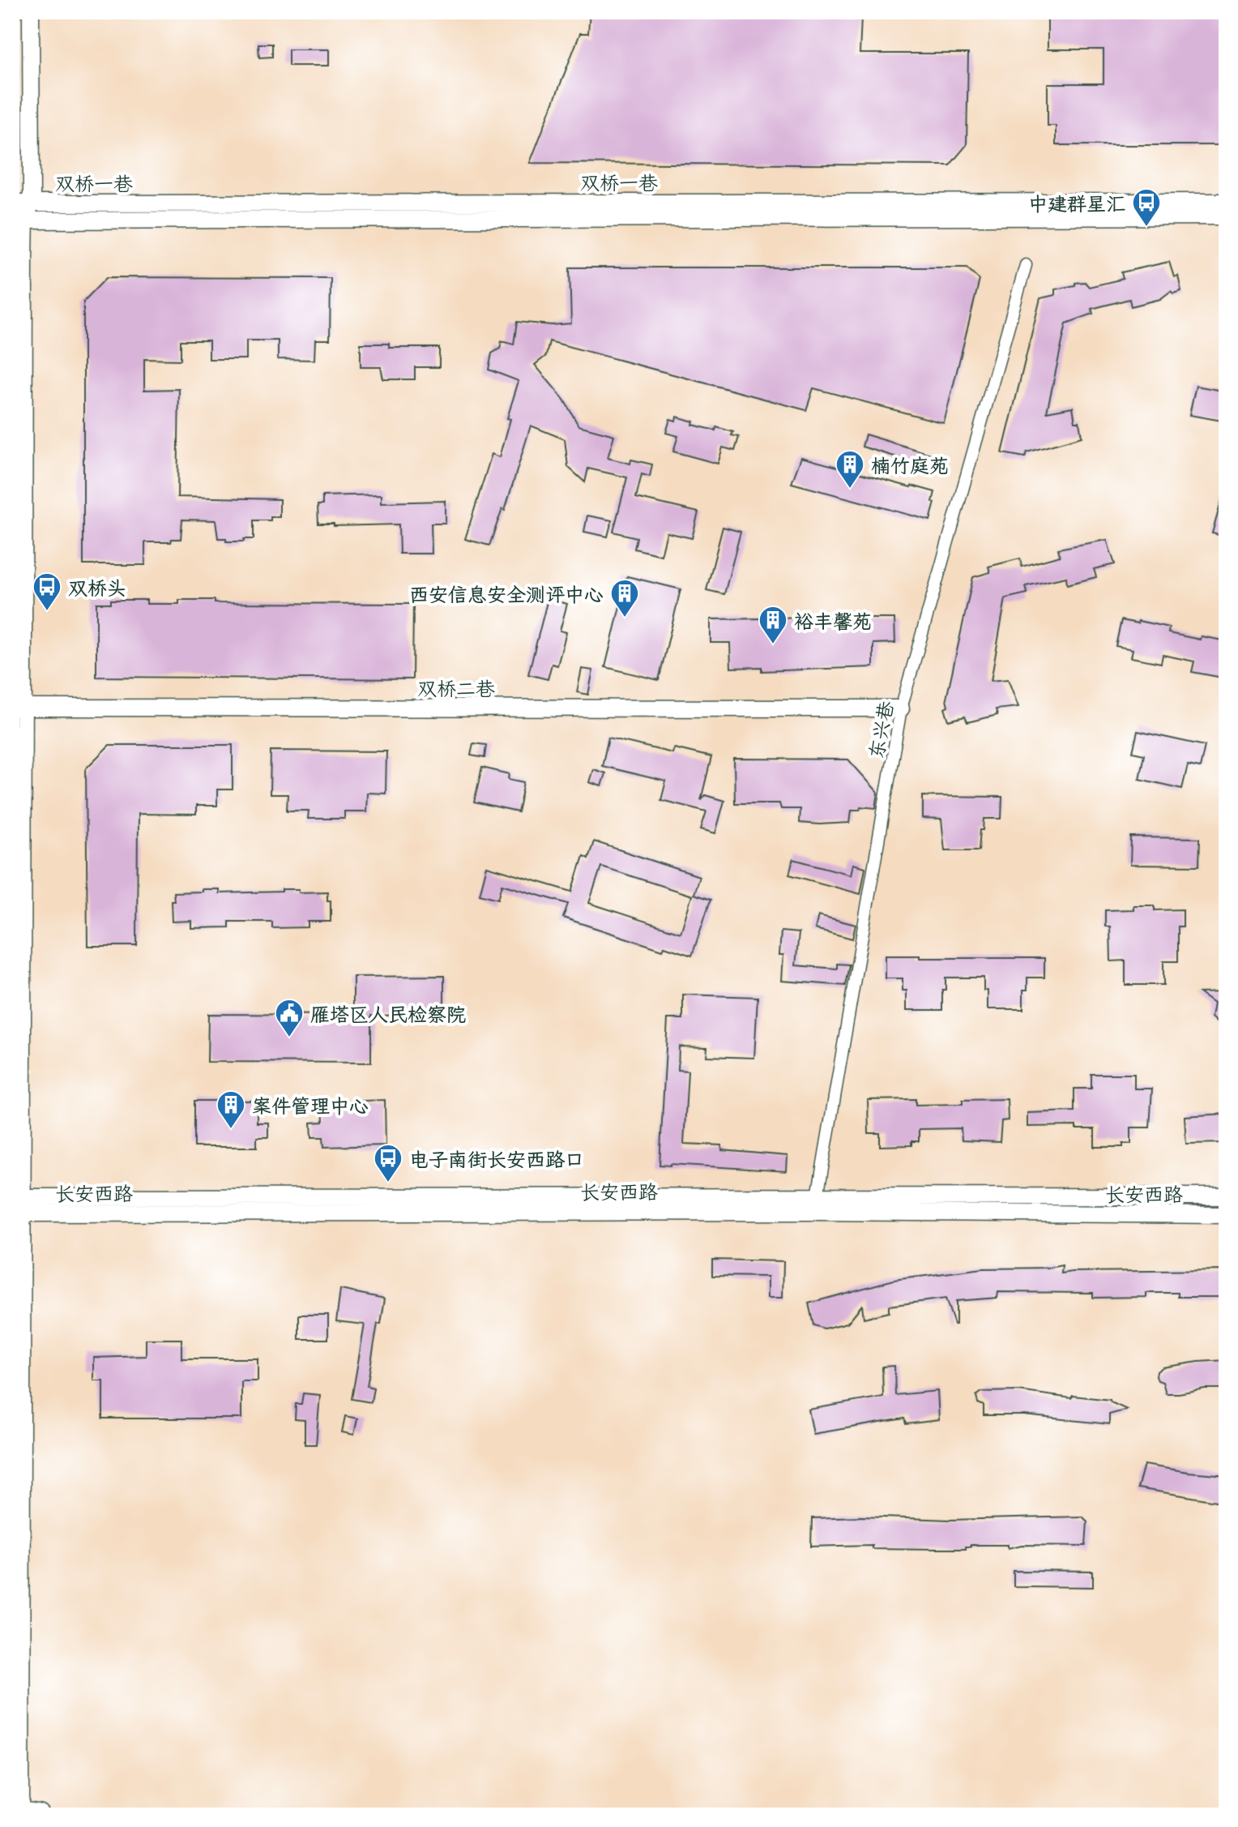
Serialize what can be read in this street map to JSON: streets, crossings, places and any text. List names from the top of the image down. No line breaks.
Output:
{"streets":{"main road":["双桥一巷","双桥二巷","长安西路"],"street":["东兴巷"]},"crossings":[["双桥二巷","东兴巷"],["东兴巷","长安西路"]],"places":{"bus stop":["中建群星汇","双桥头","电子南街长安西路口"],"building":["楠竹庭苑","西安信息安全测评中心","裕丰馨苑","案件管理中心"],"public building":["雁塔区人民检察院"]}}
